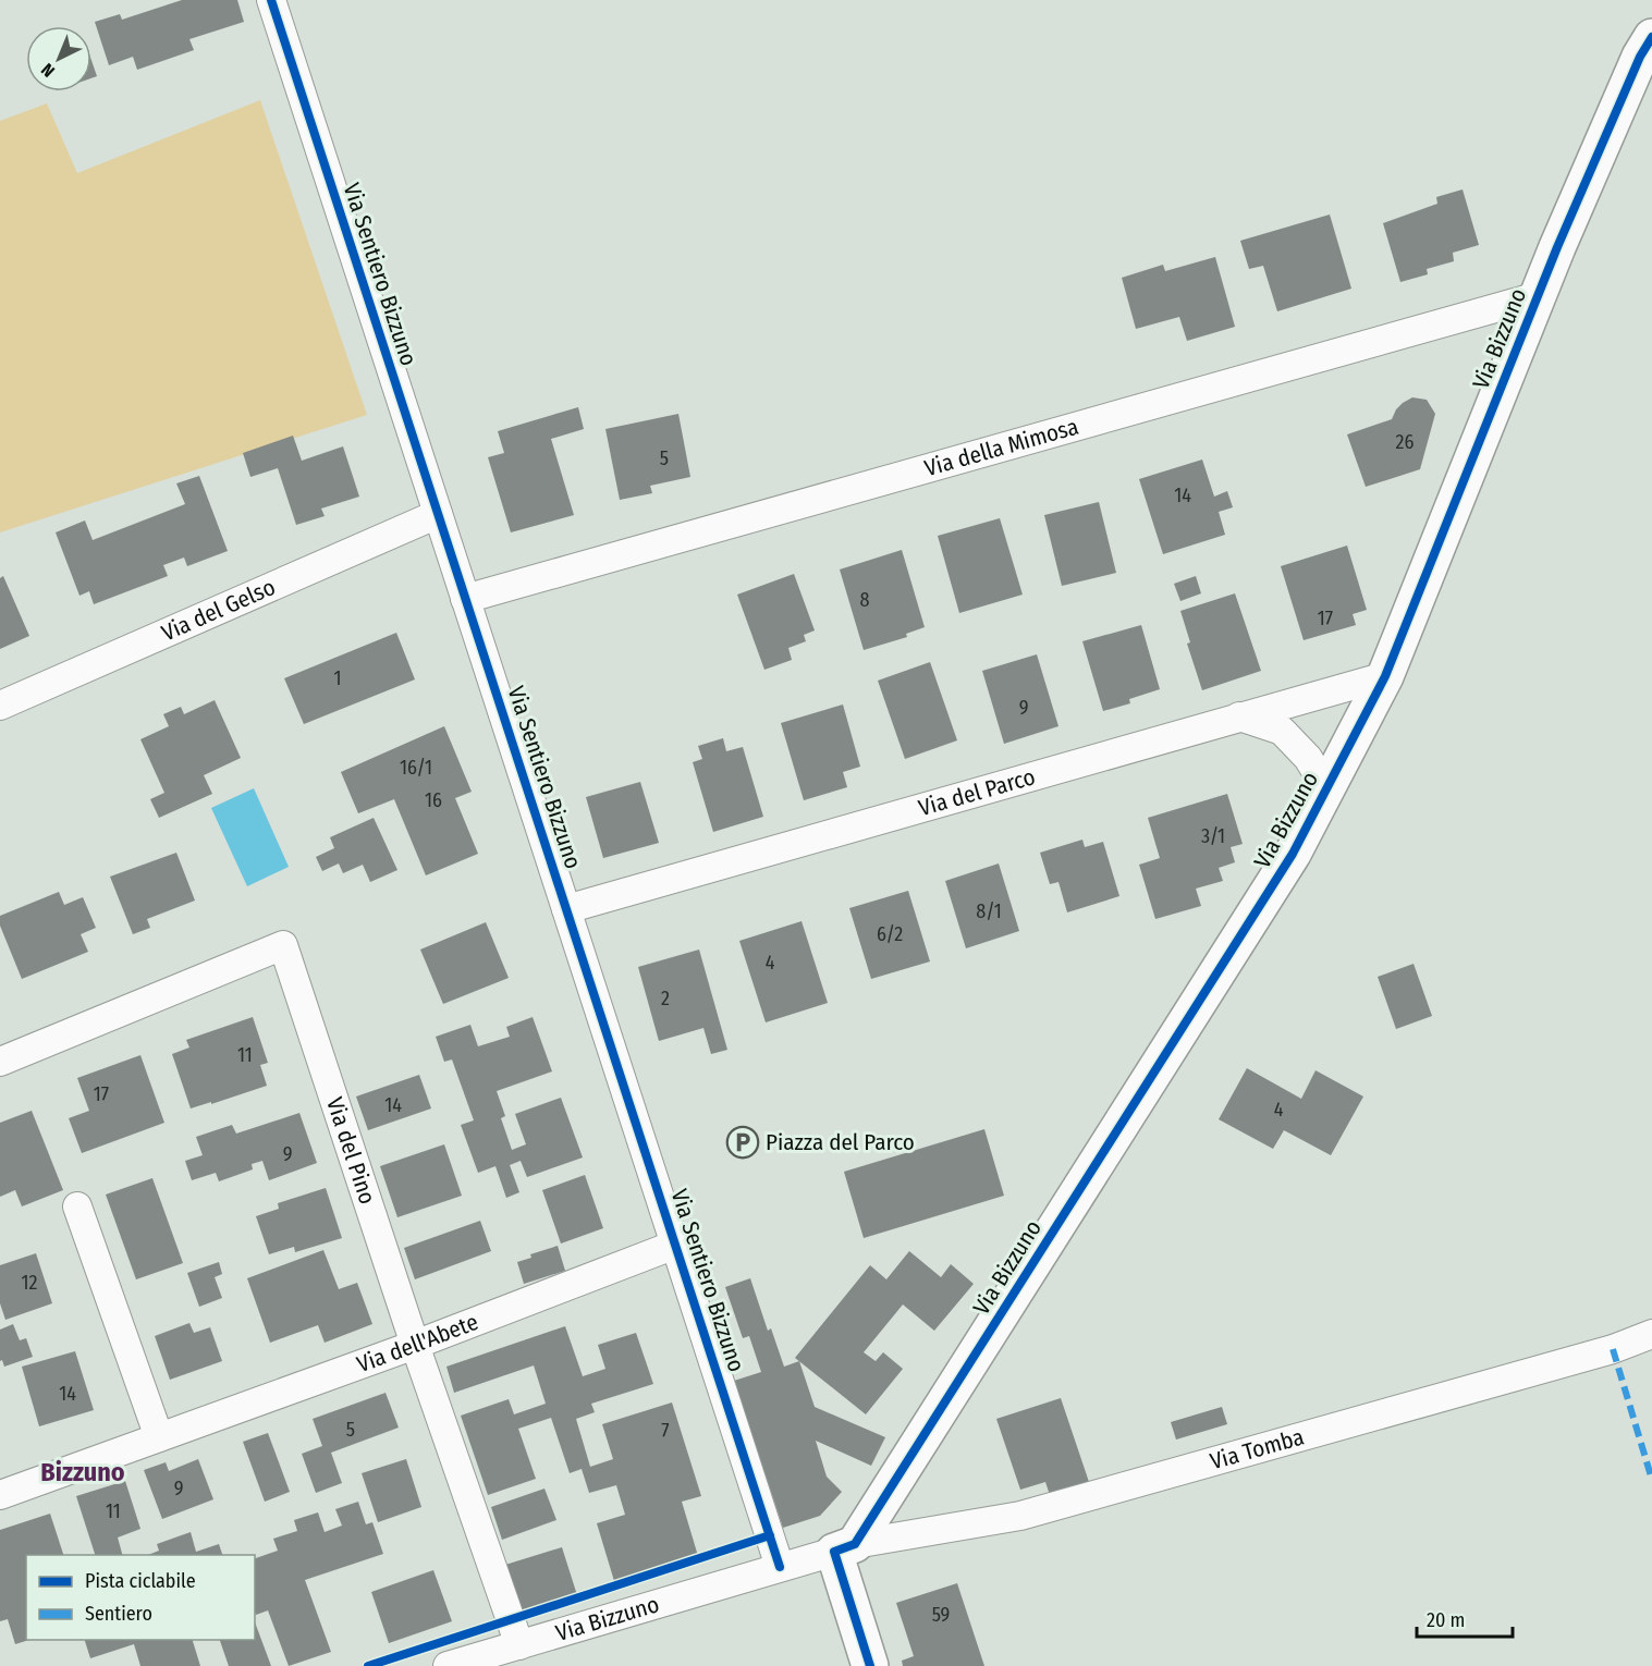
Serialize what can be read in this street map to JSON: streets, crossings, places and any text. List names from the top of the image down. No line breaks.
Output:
{"streets":{"street":["Via Sentiero Bizzuno","Via Bizzuno","Via della Mimosa","Via del Gelso","Via del Parco","Via del Pino","Via dell'Abete","Via Tomba"]},"crossings":[["Via Sentiero Bizzuno","Via Bizzuno"],["Via Sentiero Bizzuno","Via della Mimosa"],["Via Sentiero Bizzuno","Via del Gelso"],["Via Sentiero Bizzuno","Via del Parco"],["Via Sentiero Bizzuno","Via dell'Abete"],["Via Bizzuno","Via della Mimosa"],["Via Bizzuno","Via del Parco"],["Via Bizzuno","Via del Pino"],["Via Bizzuno","Via Tomba"],["Via del Pino","Via dell'Abete"]],"districts":["Bizzuno"],"places":{"parking":["Piazza del Parco"]},"house_numbers":["26","5","14","8","17","1","9","16/1","16","3/1","8/1","6/2","4","2","11","17","14","4","9","12","14","5","7","9","11","59"],"legend":["Pista ciclabile","Sentiero"],"scale_bar":"20 m","north":"bottom left"}
